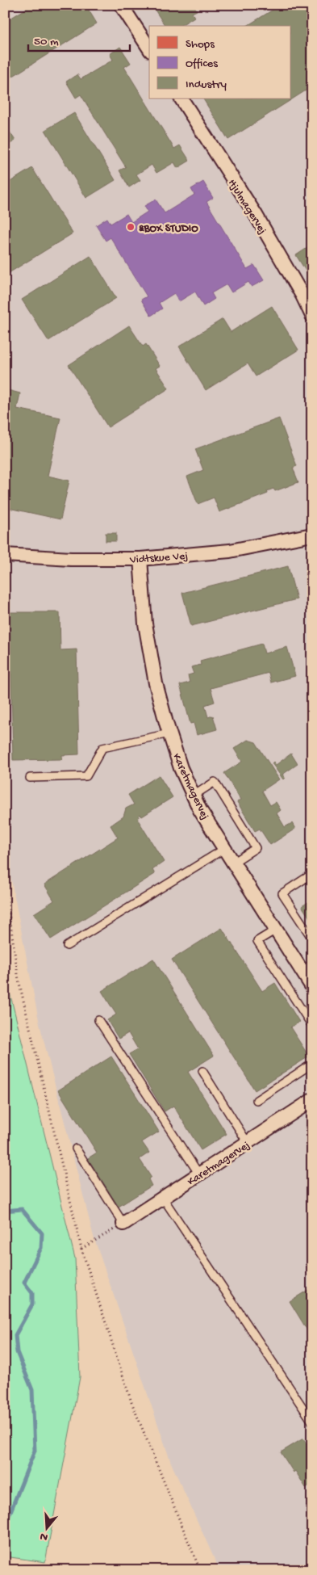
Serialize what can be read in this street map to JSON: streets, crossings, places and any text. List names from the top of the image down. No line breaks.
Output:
{"streets":{"street":["Hjulmagervej","Vidtskue Vej","Karetmagervej"]},"crossings":[["Vidtskue Vej","Karetmagervej"]],"places":["&BOX STUDIO"],"legend":["Shops","Offices","Industry"],"scale_bar":"50 m","north":"bottom"}
